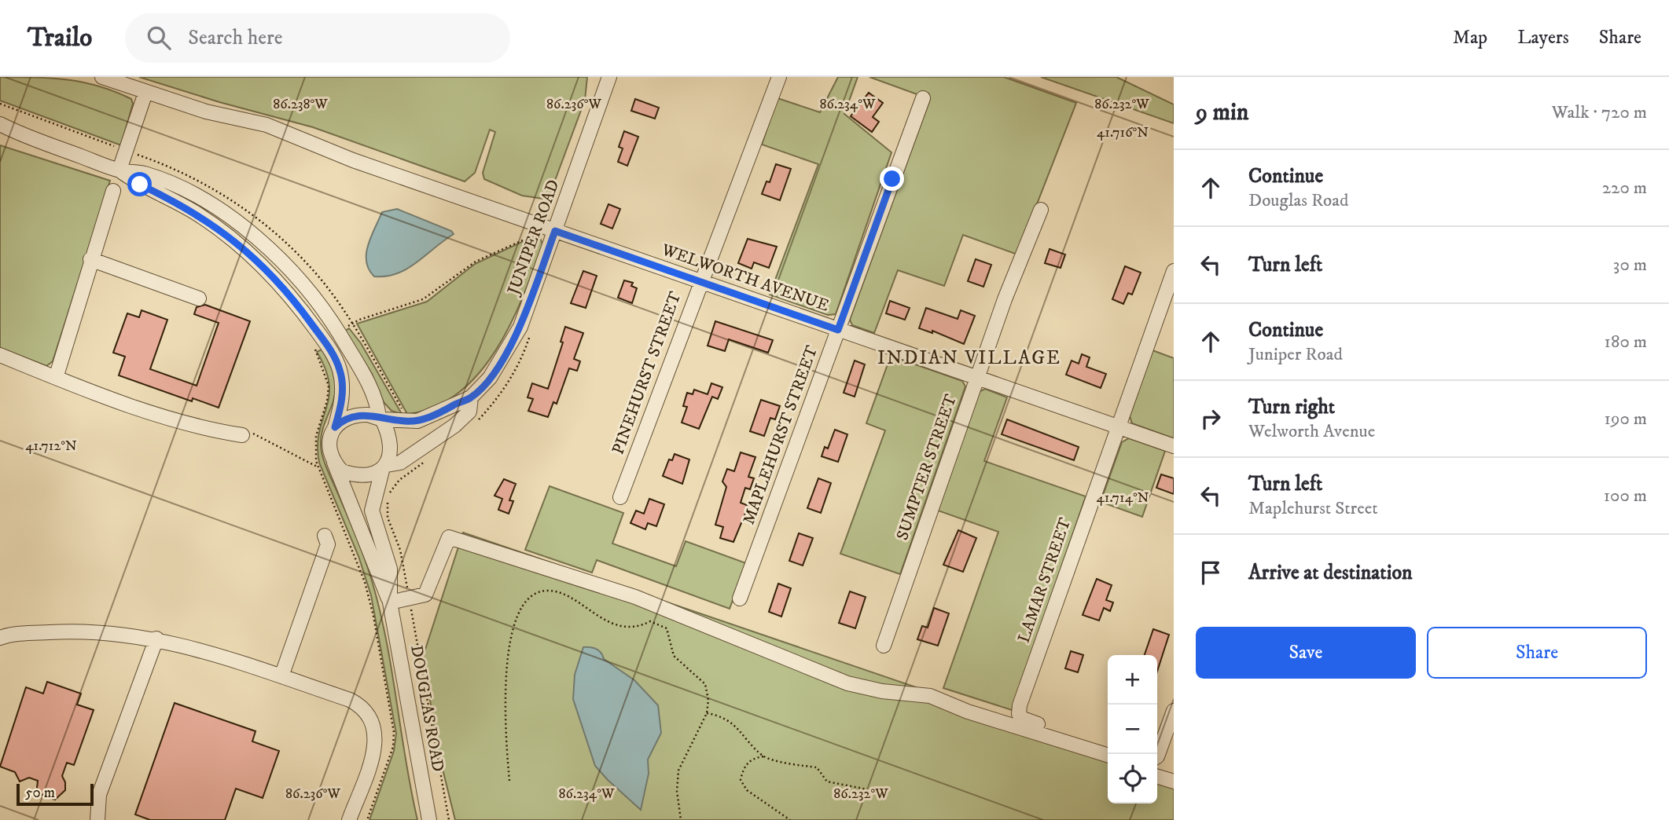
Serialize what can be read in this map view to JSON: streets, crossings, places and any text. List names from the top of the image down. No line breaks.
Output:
{"streets":{"street":["JUNIPER ROAD","WELWORTH AVENUE","PINEHURST STREET","MAPLEHURST STREET","SUMPTER STREET","LAMAR STREET","DOUGLAS ROAD"]},"crossings":[["JUNIPER ROAD","WELWORTH AVENUE"],["JUNIPER ROAD","DOUGLAS ROAD"],["WELWORTH AVENUE","PINEHURST STREET"],["WELWORTH AVENUE","MAPLEHURST STREET"],["WELWORTH AVENUE","SUMPTER STREET"],["WELWORTH AVENUE","LAMAR STREET"]],"districts":["INDIAN VILLAGE"],"scale_bar":"50 m","page":{"header":"Trailo","search":"Search here","nav":["Map","Layers","Share"],"heading":["9 min","Walk · 720 m"],"list":[["Continue","Douglas Road","220 m"],["Turn left","30 m"],["Continue","Juniper Road","180 m"],["Turn right","Welworth Avenue","190 m"],["Turn left","Maplehurst Street","100 m"],"Arrive at destination"],"buttons":["Save","Share"],"map_buttons":["+","−"],"scale":"50 m"},"coordinates":["86.238°W","86.236°W","86.234°W","86.232°W","41.716°N","41.712°N","41.714°N"]}
